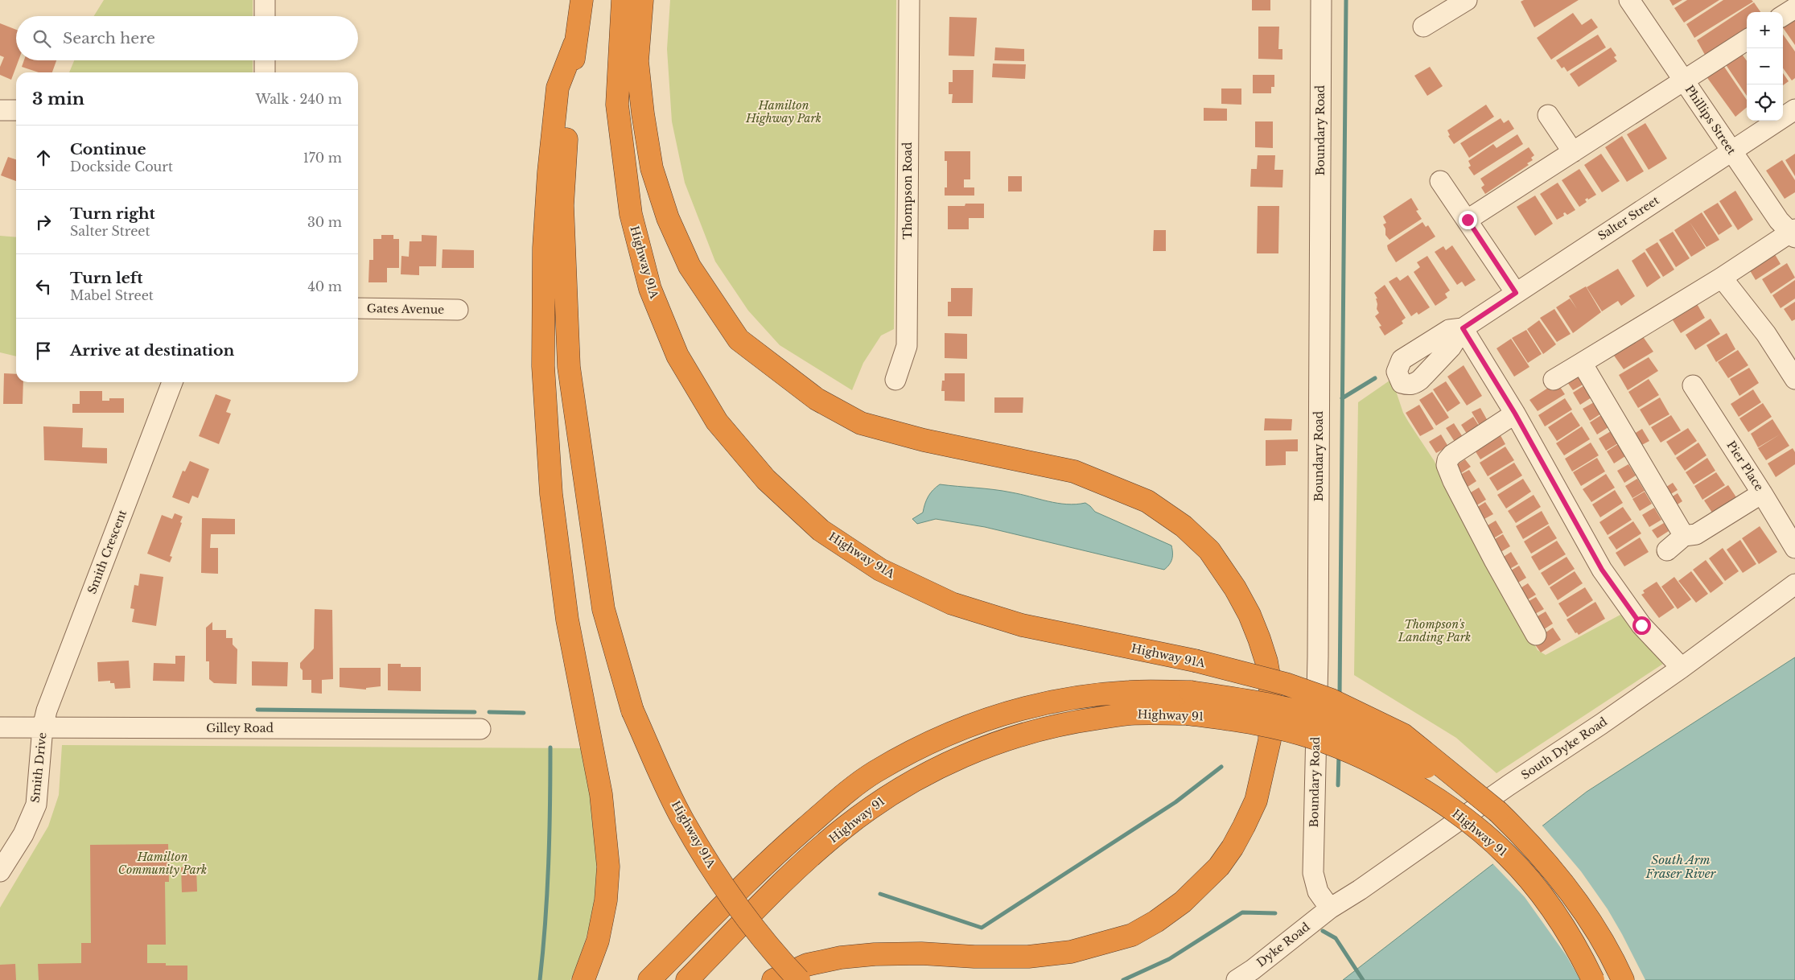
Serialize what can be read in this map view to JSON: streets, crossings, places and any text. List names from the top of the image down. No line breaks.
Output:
{"streets":{"highway":["Highway 91A","Highway 91"],"street":["Phillips Street","Boundary Road","Thompson Road","Salter Street","Gates Avenue","Pier Place","Smith Crescent","Gilley Road","South Dyke Road","Smith Drive","Dyke Road"]},"crossings":[["Phillips Street","Salter Street"],["Boundary Road","South Dyke Road"],["Boundary Road","Dyke Road"],["Highway 91A","Highway 91"],["Smith Crescent","Gilley Road"],["Smith Crescent","Smith Drive"],["Gilley Road","Smith Drive"],["South Dyke Road","Dyke Road"]],"water":["South Arm Fraser River"],"parks":["Hamilton Highway Park","Thompson's Landing Park","Hamilton Community Park"],"page":{"map_buttons":["+","−"],"search":"Search here","heading":["3 min","Walk · 240 m"],"list":[["Continue","Dockside Court","170 m"],["Turn right","Salter Street","30 m"],["Turn left","Mabel Street","40 m"],"Arrive at destination"]}}
